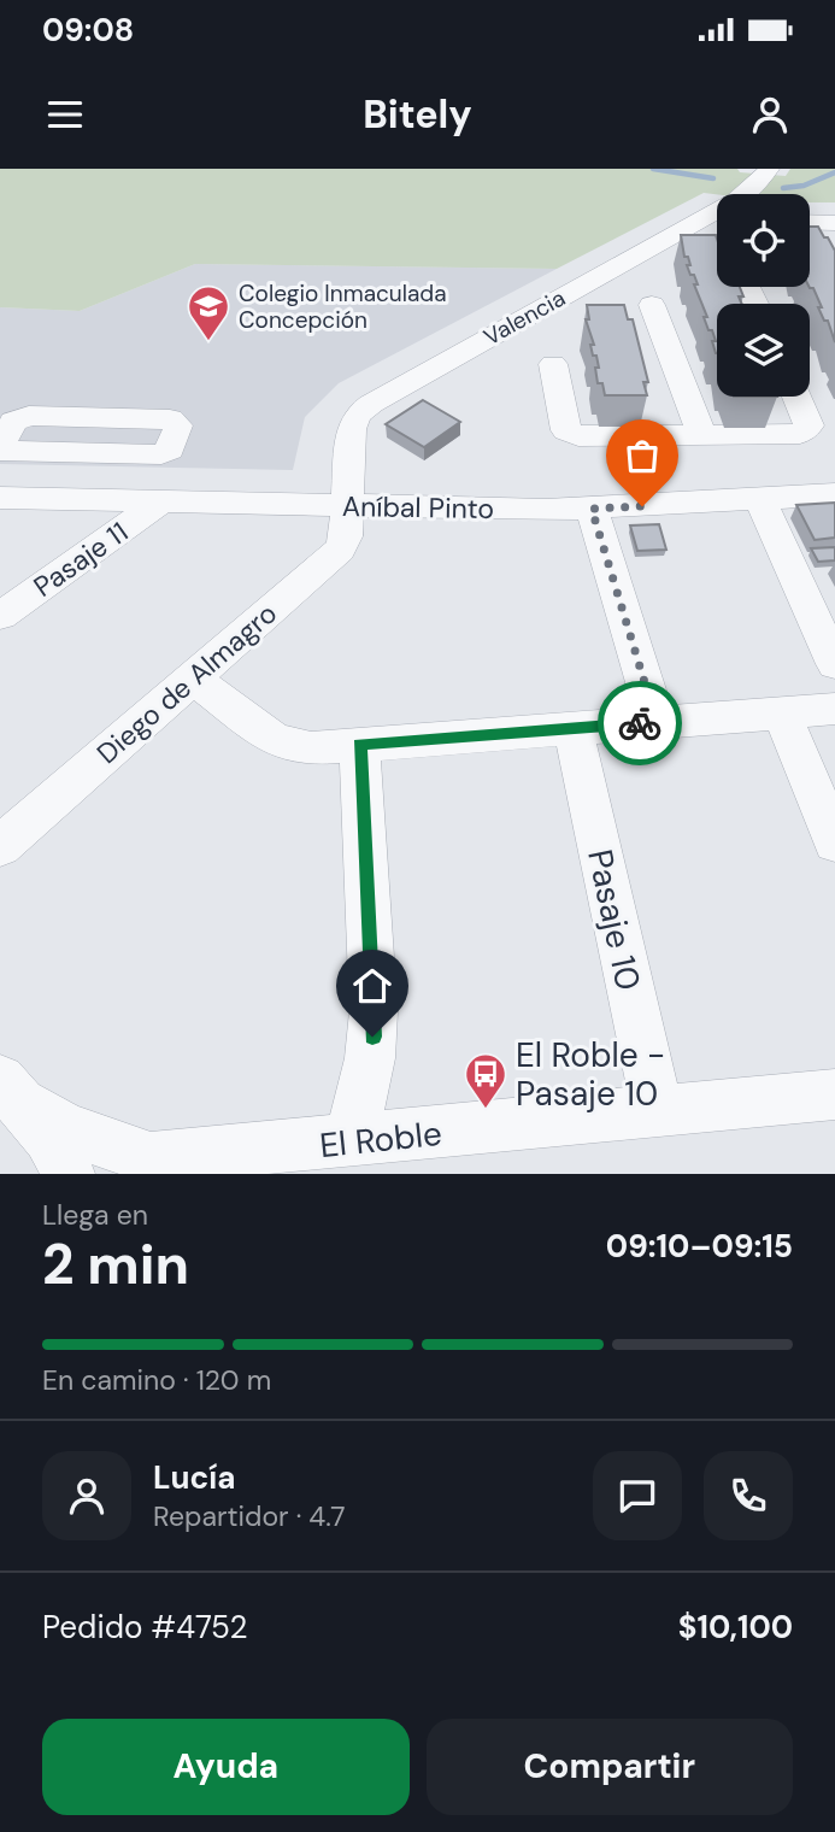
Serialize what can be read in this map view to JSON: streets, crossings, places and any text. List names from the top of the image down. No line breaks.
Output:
{"streets":{"street":["Valencia","Aníbal Pinto","Pasaje 11","Diego de Almagro","Pasaje 10","El Roble"]},"crossings":[["Valencia","Aníbal Pinto"],["Valencia","Diego de Almagro"],["Aníbal Pinto","Pasaje 11"],["Aníbal Pinto","Diego de Almagro"],["Pasaje 10","El Roble"]],"places":{"school or university":["Colegio Inmaculada Concepción"],"bus stop":["El Roble - Pasaje 10"]},"page":{"status":"09:08","header":"Bitely","heading":["2 min","Llega en","09:10–09:15"],"panel":["Lucía","Repartidor · 4.7","Pedido #4752","$10,100"],"bar":"En camino · 120 m","buttons":["Ayuda","Compartir"]}}
